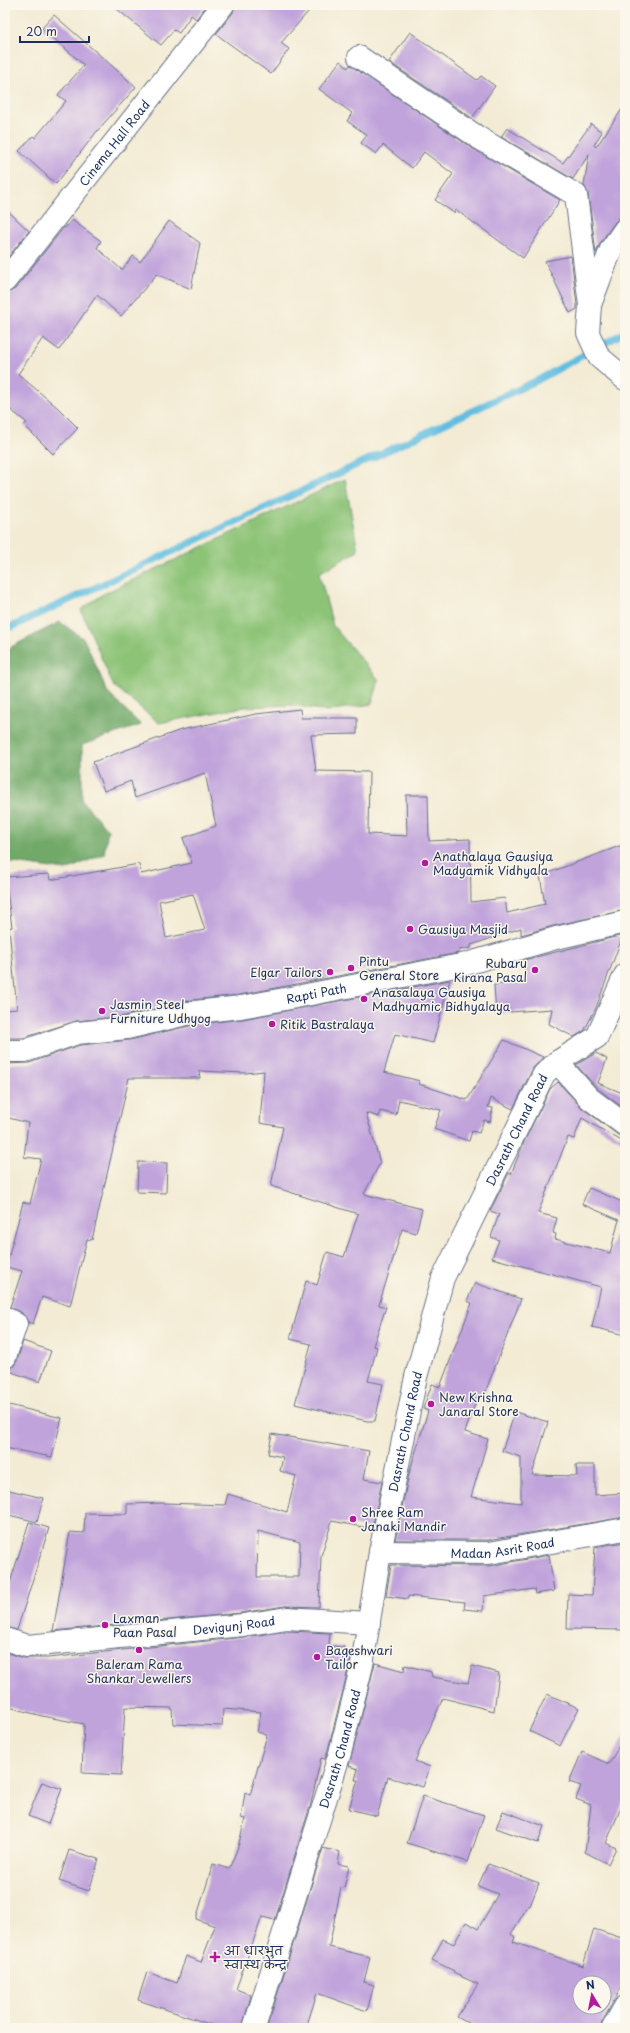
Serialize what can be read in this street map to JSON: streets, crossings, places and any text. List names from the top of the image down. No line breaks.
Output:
{"streets":{"street":["Cinema Hall Road","Rapti Path","Dasrath Chand Road","Madan Asrit Road","Devigunj Road"]},"crossings":[["Dasrath Chand Road","Madan Asrit Road"],["Dasrath Chand Road","Devigunj Road"]],"places":{"other":["Anathalaya Gausiya Madyamik Vidhyala","Gausiya Masjid","Pintu General Store","Rubaru Kirana Pasal","Elgar Tailors","Anasalaya Gausiya Madhyamic Bidhyalaya","Jasmin Steel Furniture Udhyog","Ritik Bastralaya","New Krishna Janaral Store","Shree Ram Janaki Mandir","Laxman Paan Pasal","Baleram Rama Shankar Jewellers","Bageshwari Tailor"],"health":["आ धारभुत स्वास्थ केन्द्र"]},"scale_bar":"20 m","north":"top"}
